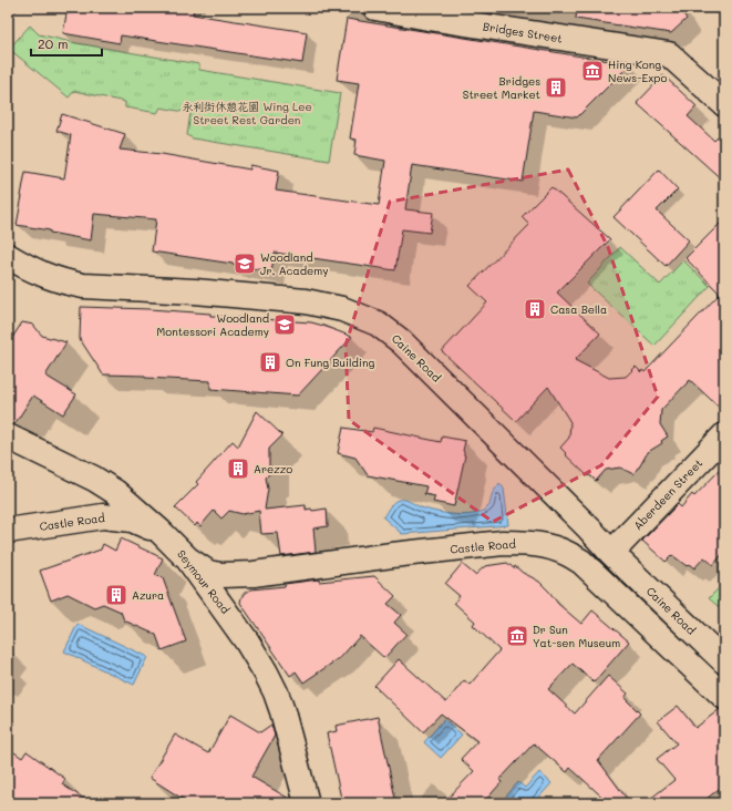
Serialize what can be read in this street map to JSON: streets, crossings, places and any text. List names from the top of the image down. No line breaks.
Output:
{"streets":{"street":["Bridges Street","Caine Road","Aberdeen Street","Castle Road","Seymour Road"]},"crossings":[["Caine Road","Aberdeen Street"],["Castle Road","Seymour Road"]],"parks":["永利街休憩花園 Wing Lee Street Rest Garden"],"places":{"museum":["Hing Kong News-Expo","Dr Sun Yat-sen Museum"],"building":["Bridges Street Market","Casa Bella","On Fung Building","Arezzo","Azura"],"school or university":["Woodland Jr. Academy","Woodland Montessori Academy"]},"scale_bar":"20 m"}
